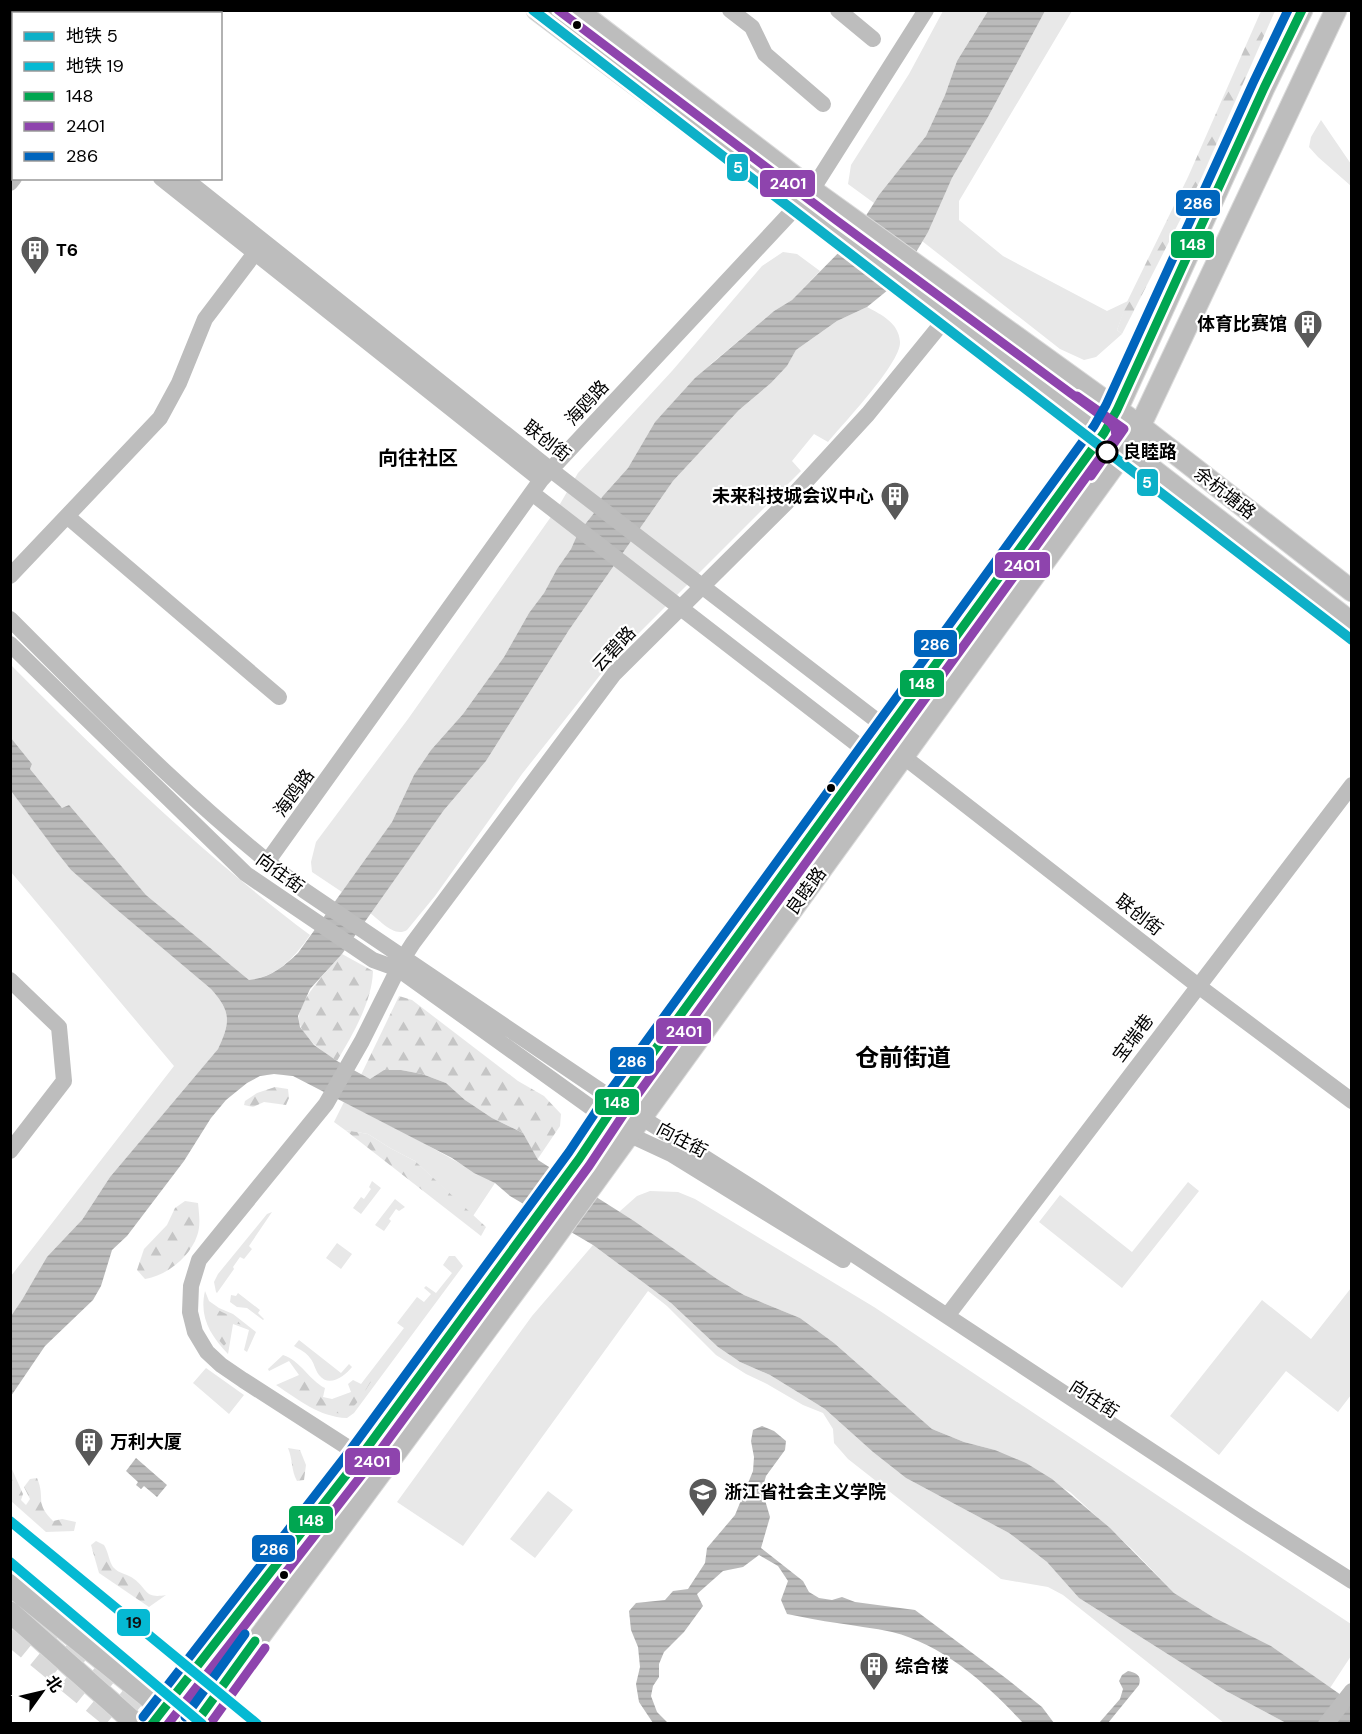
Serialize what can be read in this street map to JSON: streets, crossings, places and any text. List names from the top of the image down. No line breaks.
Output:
{"streets":{"main road":["余杭塘路","良睦路"],"street":["海鸥路","联创街","云碧路","向往街","宝瑞巷"]},"crossings":[["海鸥路","联创街"],["海鸥路","余杭塘路"],["海鸥路","向往街"],["联创街","云碧路"],["联创街","良睦路"],["联创街","宝瑞巷"],["余杭塘路","云碧路"],["余杭塘路","良睦路"],["云碧路","向往街"],["云碧路","良睦路"],["向往街","良睦路"],["向往街","宝瑞巷"]],"districts":["向往社区","仓前街道"],"places":{"building":["T6","体育比赛馆","未来科技城会议中心","万利大厦","综合楼"],"other":["良睦路"],"school or university":["浙江省社会主义学院"]},"lines":["metro line 5","transit line 148","transit line 2401","transit line 286","metro line 19"],"legend":["地铁 5","地铁 19","148","2401","286"],"north":"top right"}
